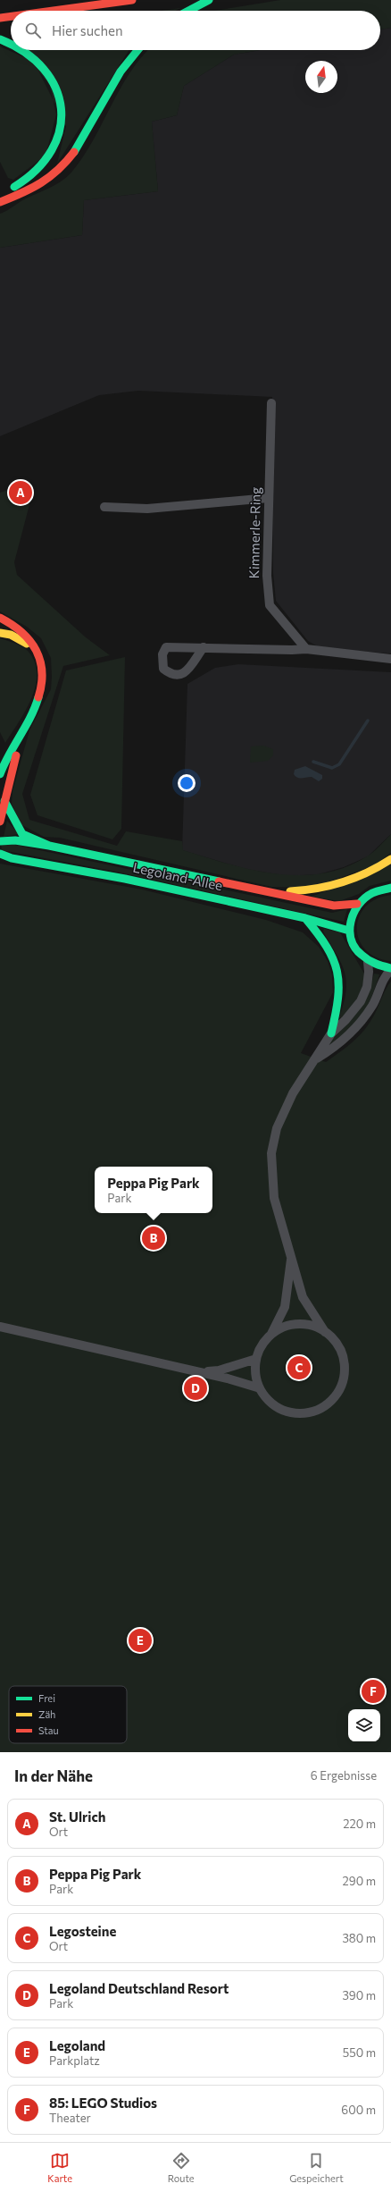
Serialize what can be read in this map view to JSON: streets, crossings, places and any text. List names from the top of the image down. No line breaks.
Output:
{"streets":{"main road":["Legoland-Allee"],"street":["Kimmerle-Ring"]},"legend":["Frei","Zäh","Stau"],"north":"top","page":{"search":"Hier suchen","pins":["A","B","C","D","E","F"],"popup":["Peppa Pig Park","Park"],"heading":["In der Nähe","6 Ergebnisse"],"list":[{"mark":"A","name":"St. Ulrich","note":"Ort","value":"220 m"},{"mark":"B","name":"Peppa Pig Park","note":"Park","value":"290 m"},{"mark":"C","name":"Legosteine","note":"Ort","value":"380 m"},{"mark":"D","name":"Legoland Deutschland Resort","note":"Park","value":"390 m"},{"mark":"E","name":"Legoland","note":"Parkplatz","value":"550 m"},{"mark":"F","name":"85: LEGO Studios","note":"Theater","value":"600 m"}],"nav":["Karte","Route","Gespeichert"]}}
